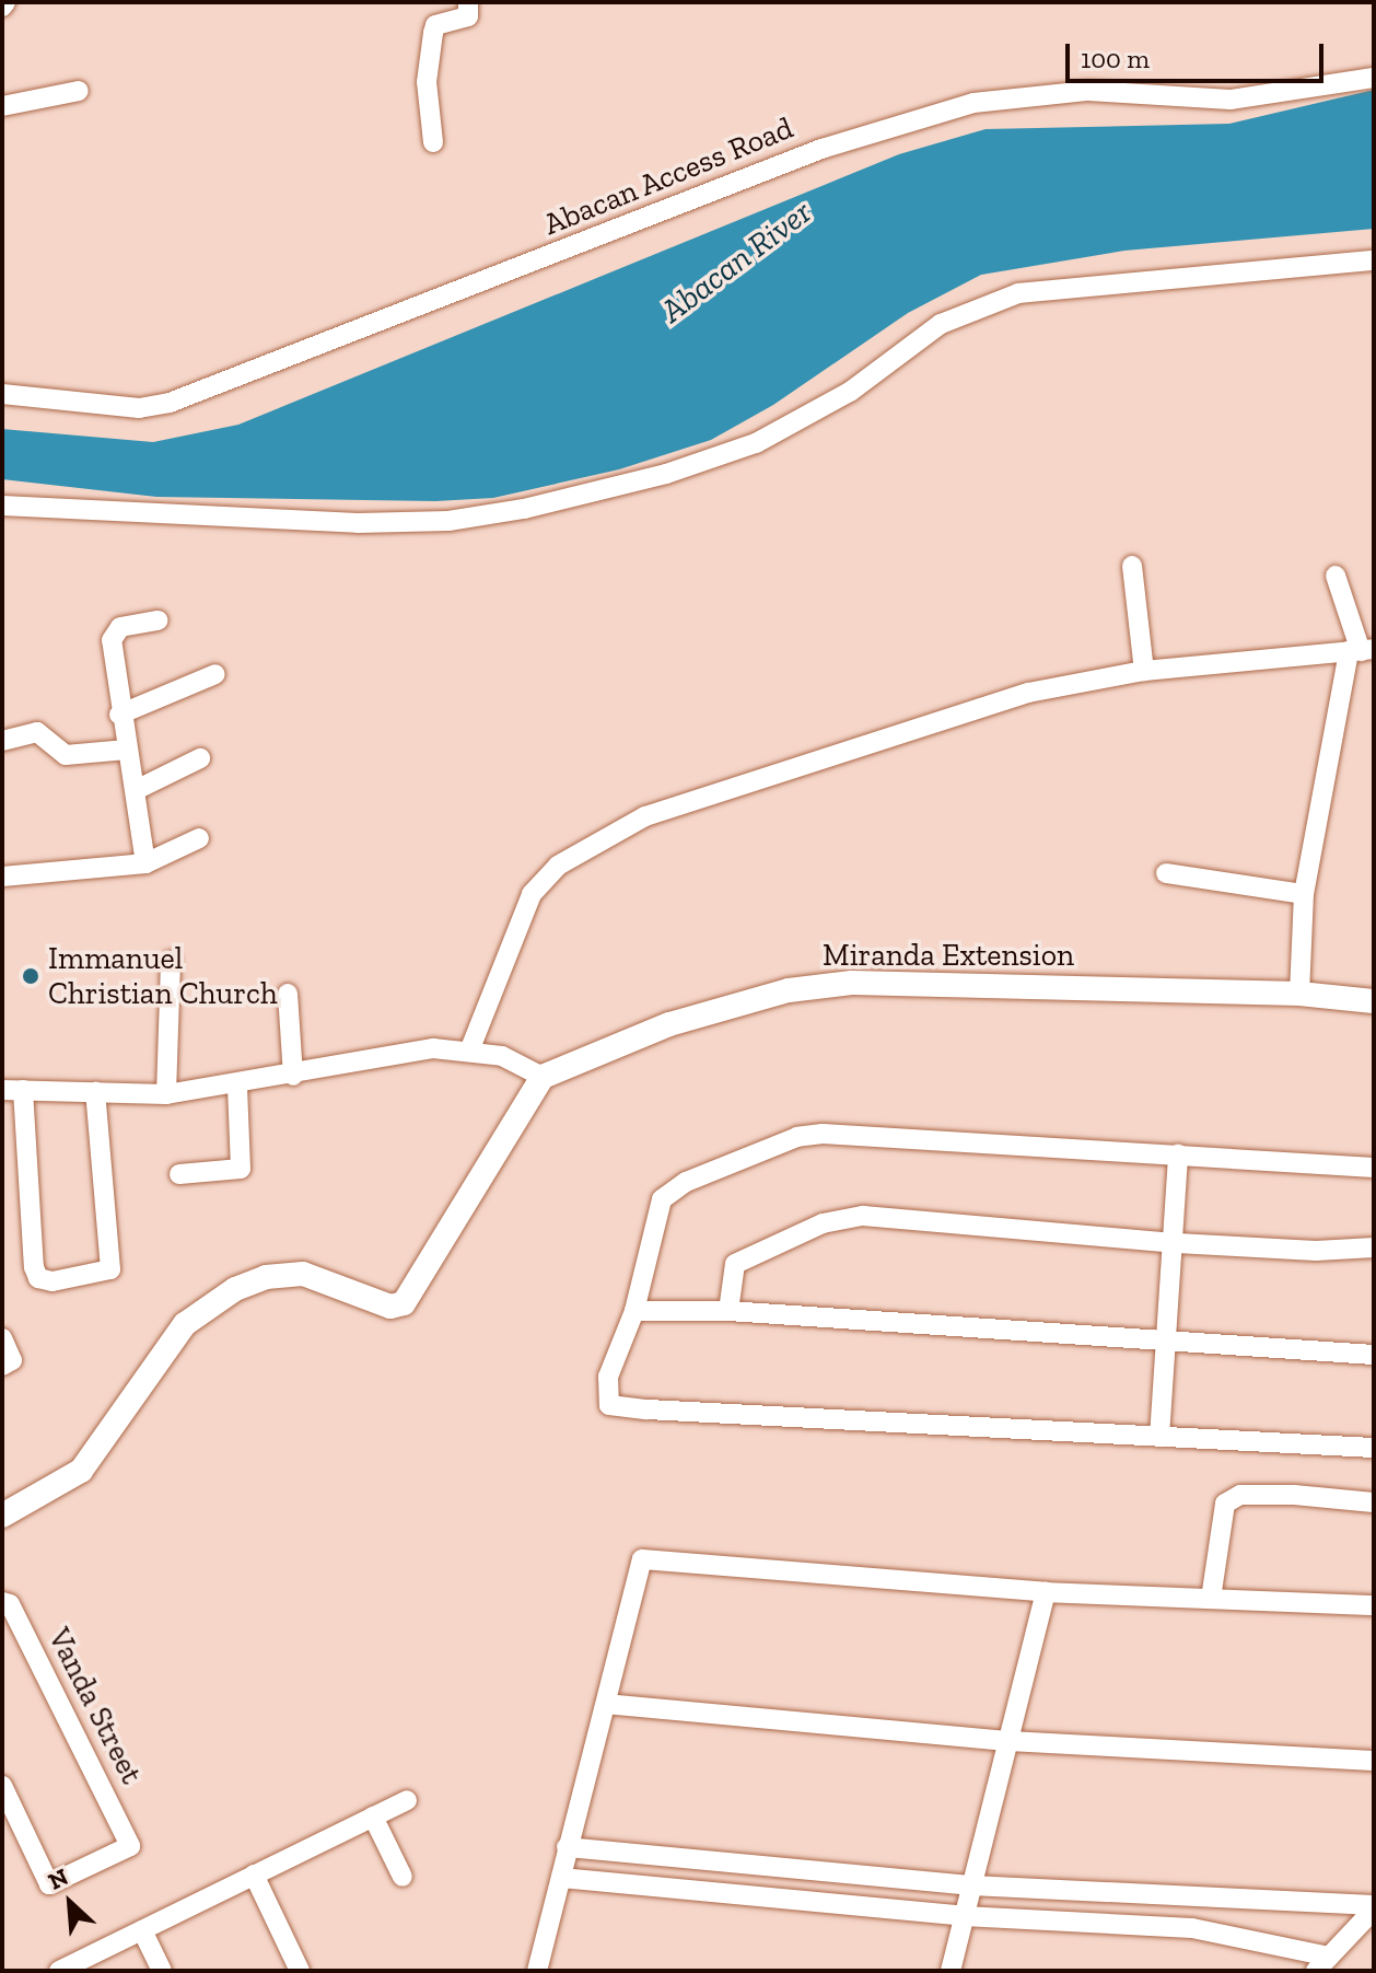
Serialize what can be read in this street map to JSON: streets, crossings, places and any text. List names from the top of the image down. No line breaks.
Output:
{"streets":{"main road":["Miranda Extension"],"street":["Abacan Access Road","Vanda Street"]},"water":["Abacan River"],"places":["Immanuel Christian Church"],"scale_bar":"100 m","north":"top left"}
